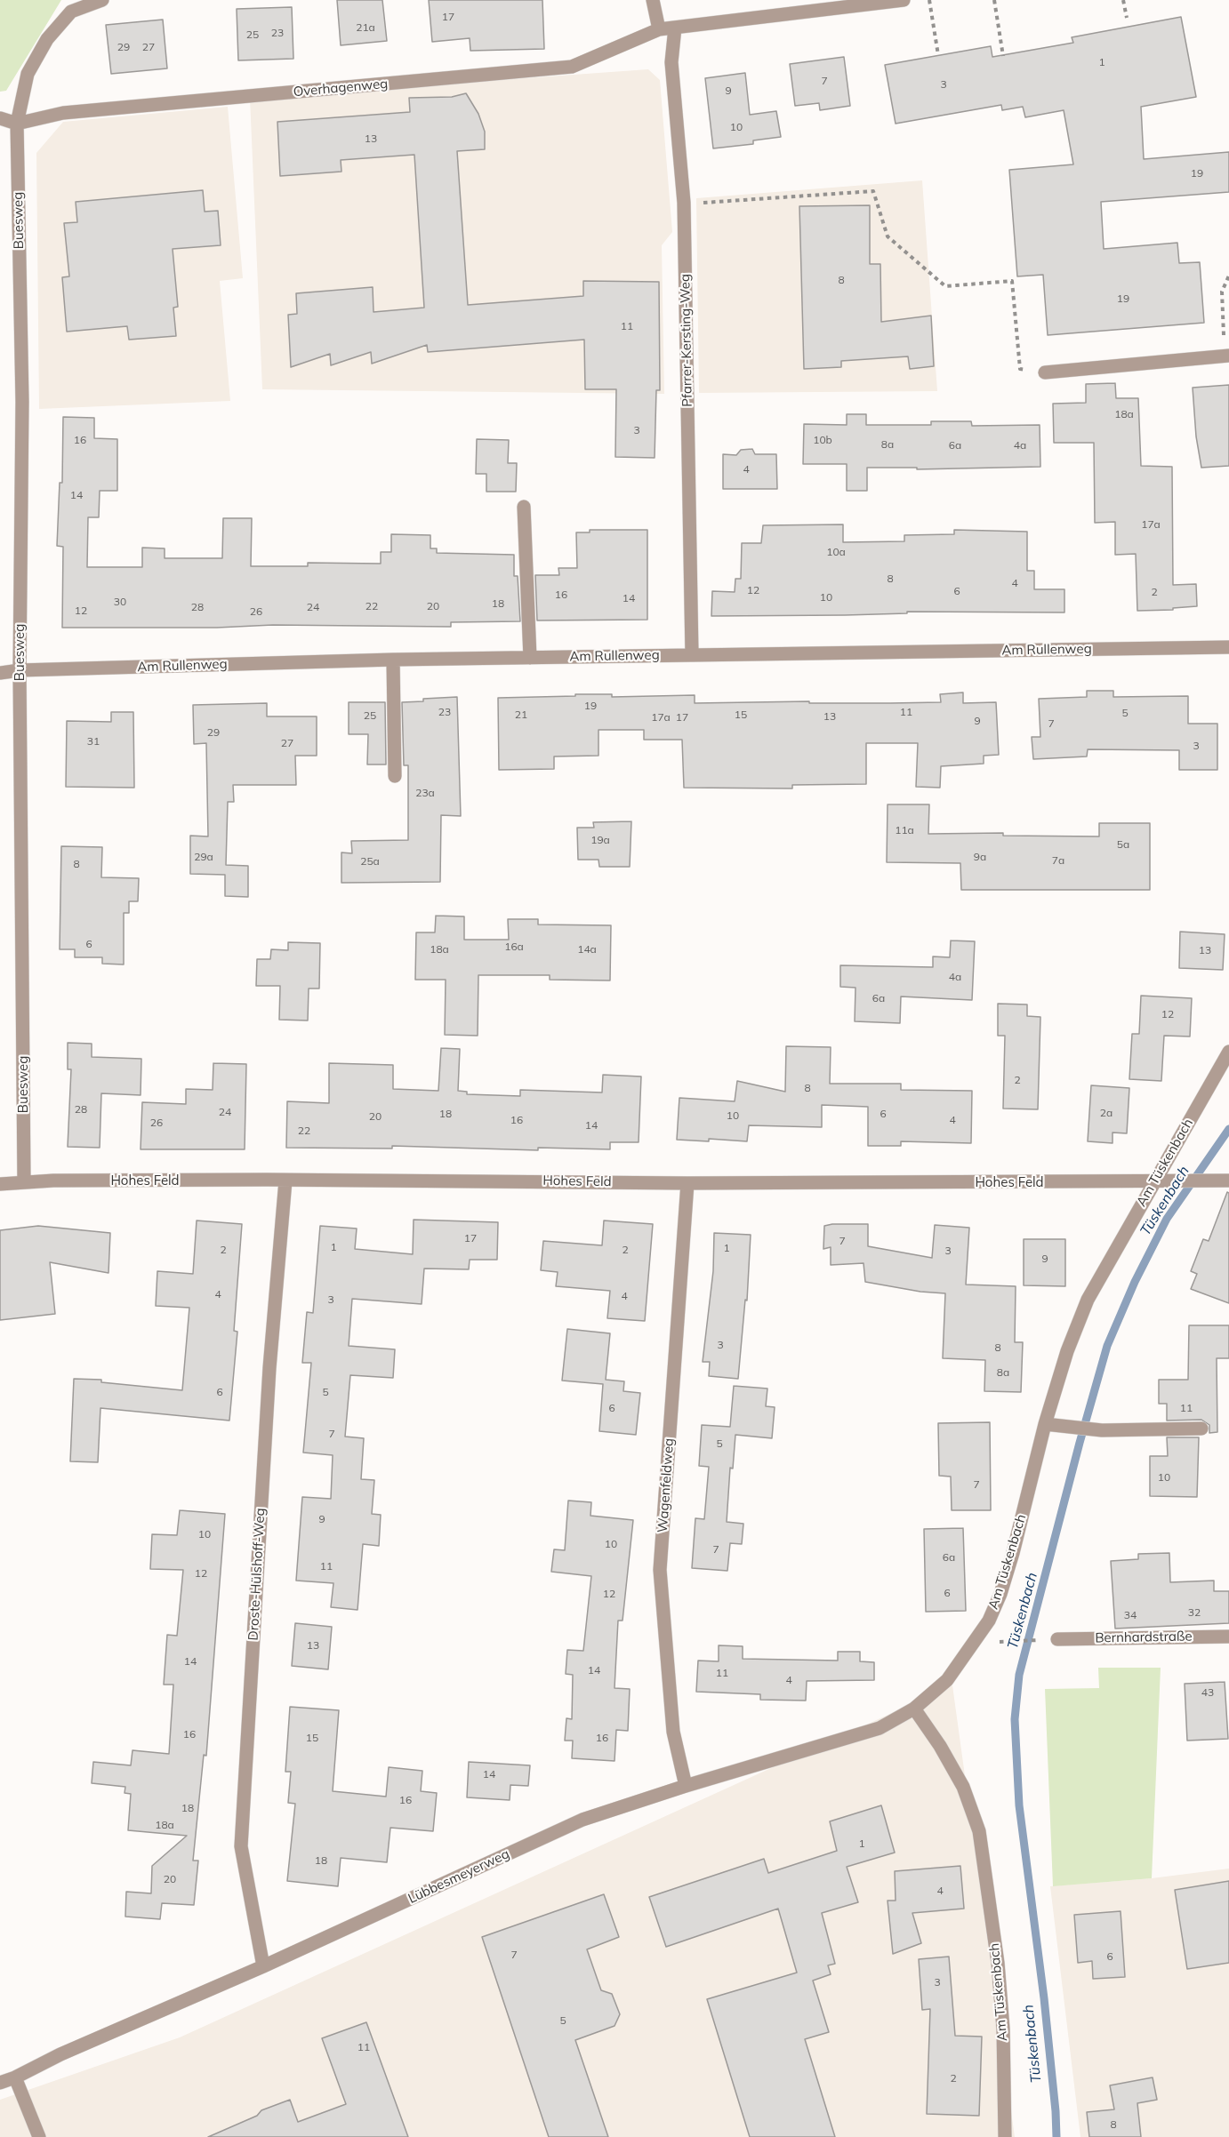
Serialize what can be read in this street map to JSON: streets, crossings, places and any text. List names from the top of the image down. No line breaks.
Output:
{"streets":{"street":["Overhagenweg","Buesweg","Pfarrer-Kersting-Weg","Am Rullenweg","Am Tüskenbach","Hohes Feld","Wagenfeldweg","Droste-Hülshoff-Weg","Bernhardstraße","Lübbesmeyerweg"]},"crossings":[["Overhagenweg","Buesweg"],["Overhagenweg","Pfarrer-Kersting-Weg"],["Buesweg","Am Rullenweg"],["Buesweg","Hohes Feld"],["Pfarrer-Kersting-Weg","Am Rullenweg"],["Am Tüskenbach","Hohes Feld"],["Am Tüskenbach","Lübbesmeyerweg"],["Hohes Feld","Wagenfeldweg"],["Hohes Feld","Droste-Hülshoff-Weg"],["Wagenfeldweg","Lübbesmeyerweg"],["Droste-Hülshoff-Weg","Lübbesmeyerweg"]],"water":["Tüskenbach"],"house_numbers":["17","21a","23","25","29","27","1","7","3","9","10","13","19","8","19","11","18a","3","16","10b","8a","6a","4a","4","14","17a","10a","8","4","12","6","2","16","10","14","30","18","22","20","28","24","12","26","19","23","11","5","21","15","25","13","17a","17","9","7","29","31","27","3","23a","11a","19a","5a","29a","9a","7a","25a","8","6","16a","18a","14a","13","4a","6a","12","2","8","28","24","2a","18","6","10","20","16","4","26","14","22","17","7","1","1","2","2","3","9","4","4","3","3","8","8a","6","5","6","11","7","5","10","7","9","10","10","7","6a","11","12","6","12","32","34","13","14","14","11","4","43","16","15","16","14","16","18","18a","1","18","20","4","7","6","3","5","11","2","8"]}
